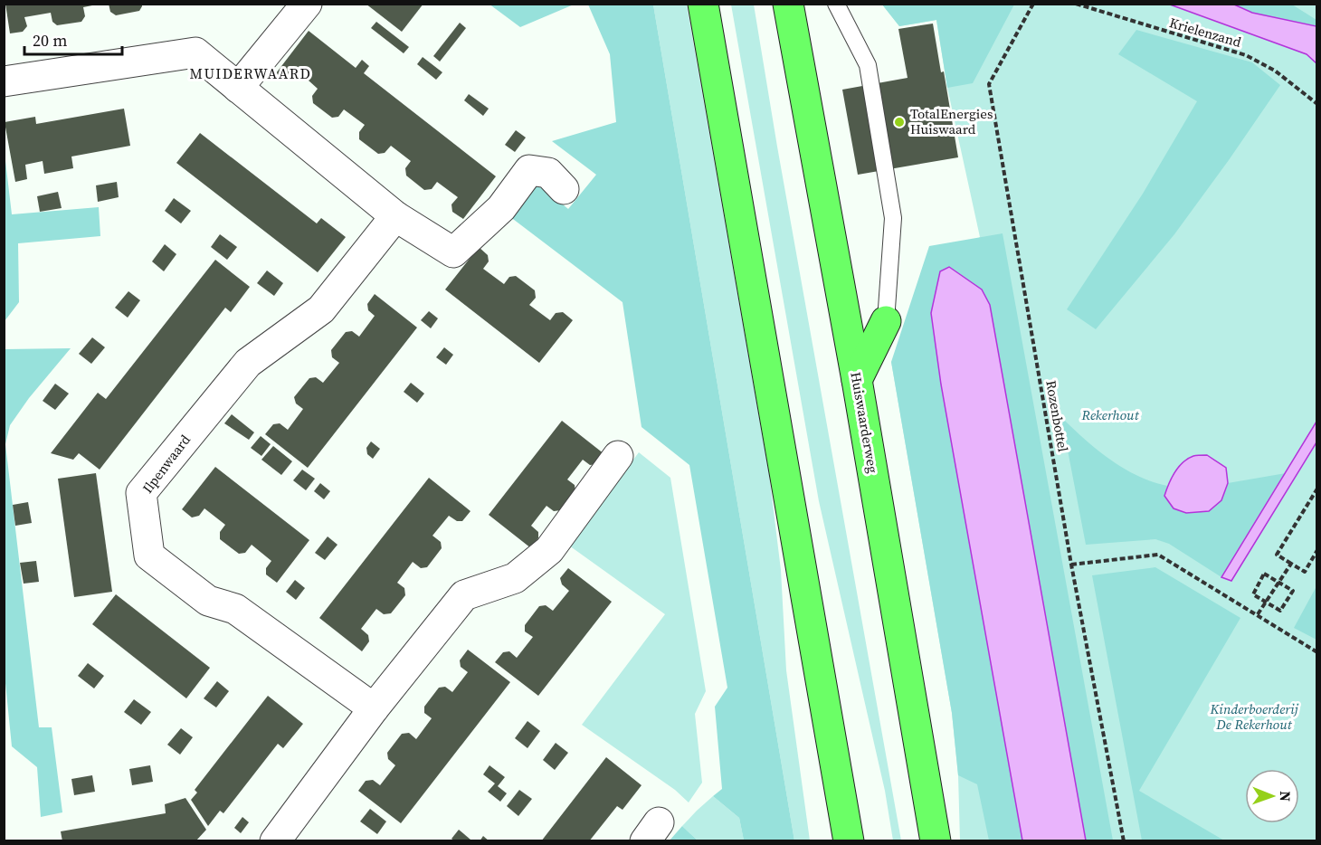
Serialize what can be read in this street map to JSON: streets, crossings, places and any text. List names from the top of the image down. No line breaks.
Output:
{"streets":{"highway":["Huiswaarderweg"],"street":["Ilpenwaard"],"path":["Krielenzand","Rozenbottel"]},"districts":["MUIDERWAARD"],"parks":["Rekerhout","Kinderboerderij De Rekerhout"],"places":["TotalEnergies Huiswaard"],"scale_bar":"20 m","north":"right"}
